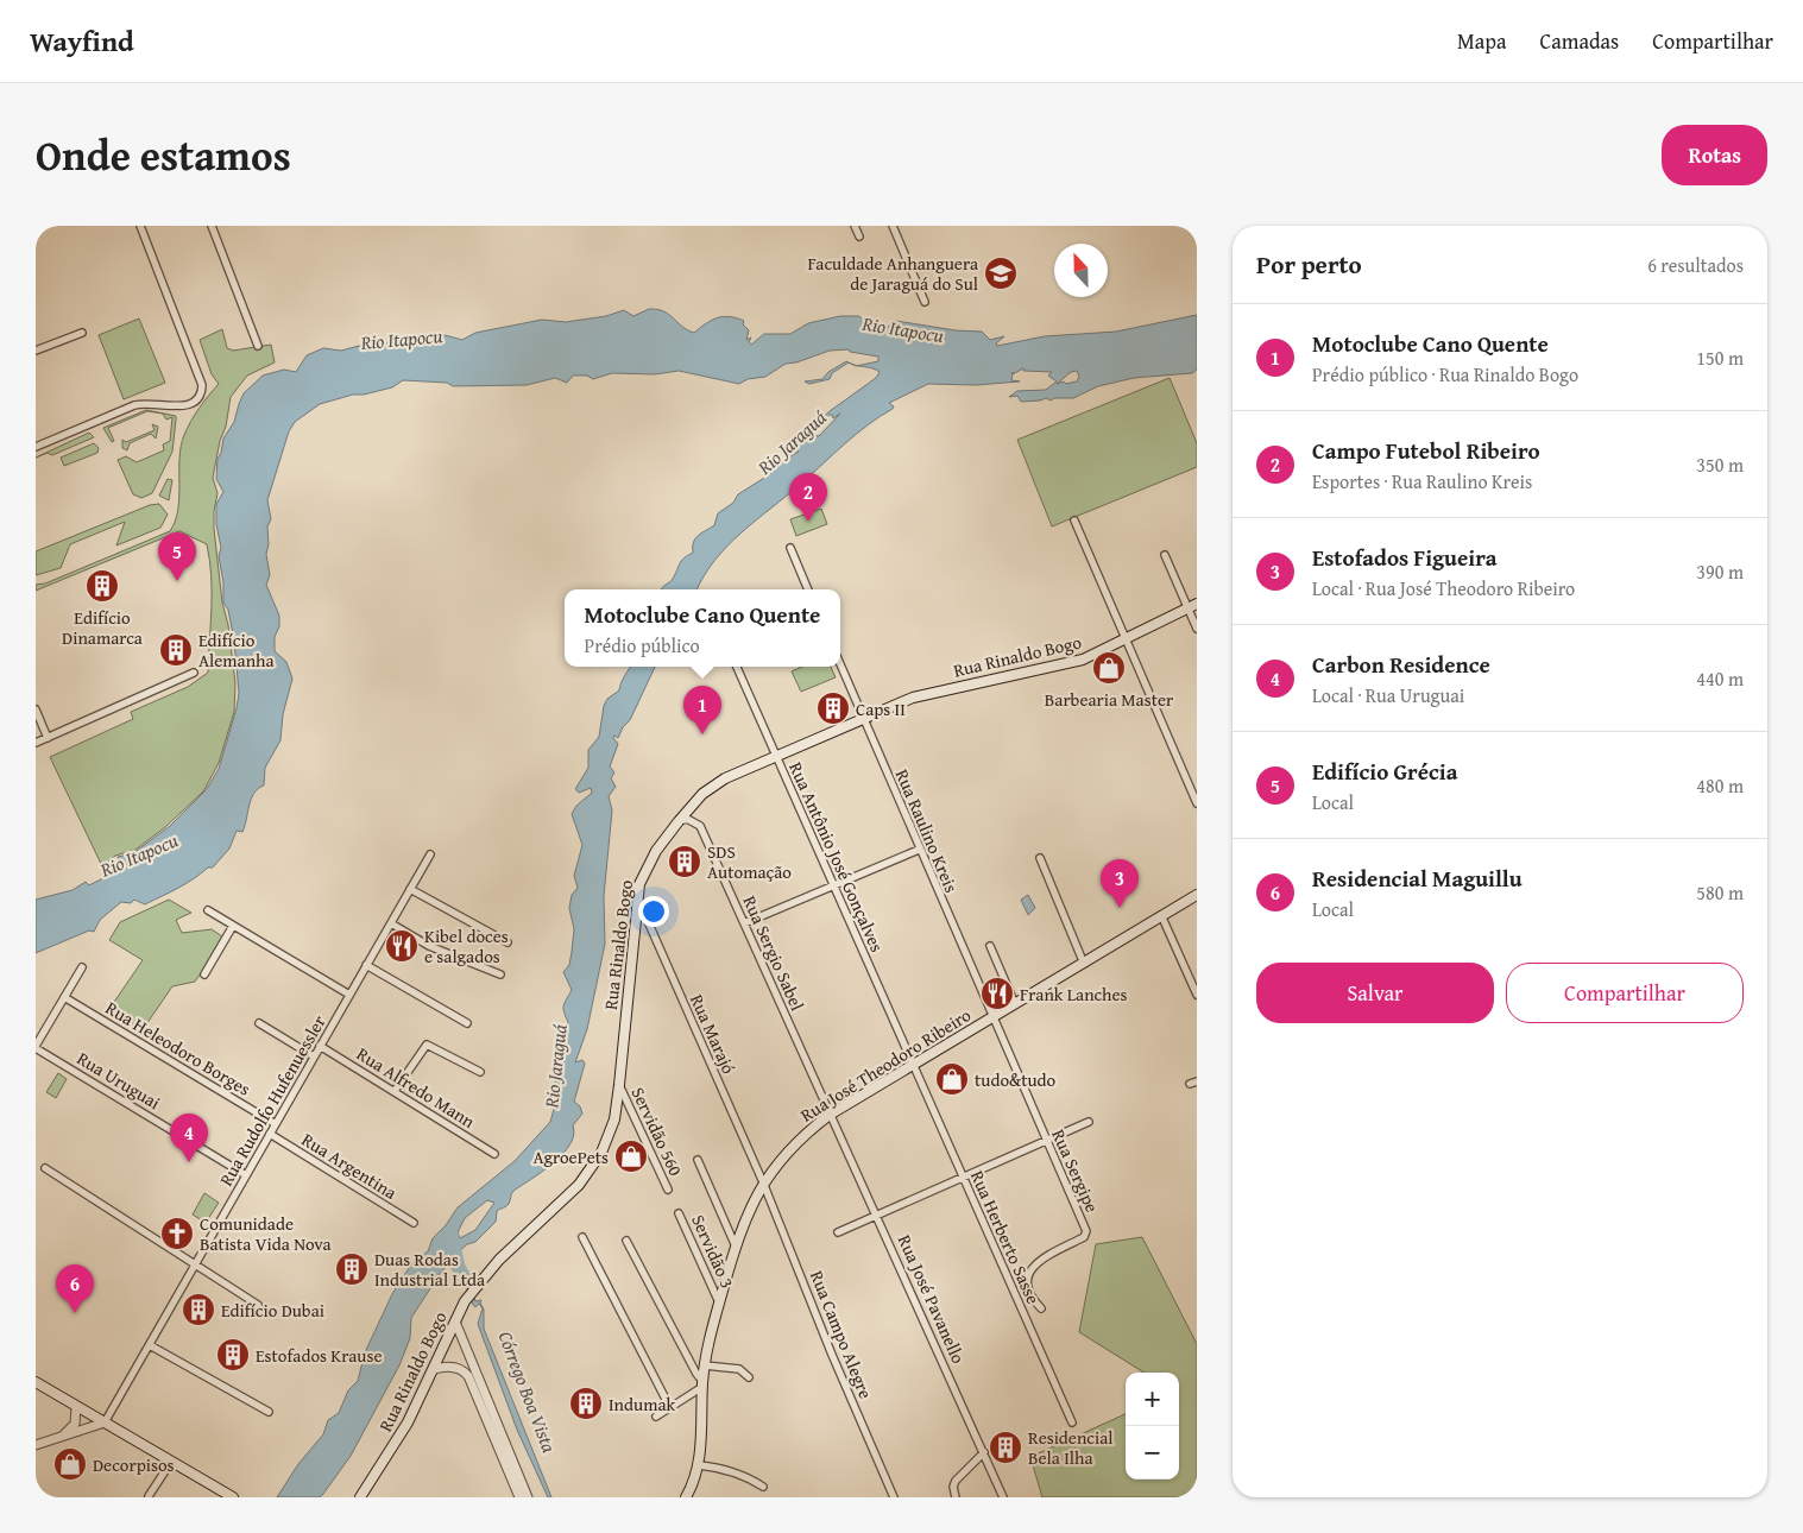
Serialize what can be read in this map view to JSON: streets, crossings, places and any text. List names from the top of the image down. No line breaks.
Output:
{"streets":{"main road":["Rua Rinaldo Bogo","Rua José Theodoro Ribeiro"],"street":["Rua Raulino Kreis","Rua Antônio José Gonçalves","Rua Sergio Sabel","Rua Marajó","Rua Heleodoro Borges","Rua Uruguai","Rua Alfredo Mann","Rua Rudolfo Hufenuessler","Servidão 560","Rua Argentina","Rua Sergipe","Rua Herberto Sasse","Servidão 3","Rua José Pavanello","Rua Campo Alegre"]},"crossings":[["Rua Rinaldo Bogo","Rua Raulino Kreis"],["Rua Rinaldo Bogo","Rua Antônio José Gonçalves"],["Rua Rinaldo Bogo","Rua Sergio Sabel"],["Rua Rinaldo Bogo","Rua Marajó"],["Rua Rinaldo Bogo","Servidão 560"],["Rua Raulino Kreis","Rua José Theodoro Ribeiro"],["Rua Raulino Kreis","Rua Sergipe"],["Rua Antônio José Gonçalves","Rua José Theodoro Ribeiro"],["Rua Antônio José Gonçalves","Rua Herberto Sasse"],["Rua Sergio Sabel","Rua José Theodoro Ribeiro"],["Rua Sergio Sabel","Rua José Pavanello"],["Rua Marajó","Rua José Theodoro Ribeiro"],["Rua Marajó","Rua Campo Alegre"],["Rua Heleodoro Borges","Rua Rudolfo Hufenuessler"],["Rua José Theodoro Ribeiro","Rua Sergipe"],["Rua José Theodoro Ribeiro","Rua Herberto Sasse"],["Rua José Theodoro Ribeiro","Servidão 3"],["Rua José Theodoro Ribeiro","Rua José Pavanello"],["Rua José Theodoro Ribeiro","Rua Campo Alegre"],["Rua Uruguai","Rua Rudolfo Hufenuessler"],["Rua Alfredo Mann","Rua Rudolfo Hufenuessler"],["Rua Rudolfo Hufenuessler","Rua Argentina"]],"water":["Rio Itapocu","Rio Jaraguá","Córrego Boa Vista"],"places":{"school or university":["Faculdade Anhanguera de Jaraguá do Sul"],"building":["Edifício Dinamarca","Edifício Alemanha","Caps II","SDS Automação","Duas Rodas Industrial Ltda","Edifício Dubai","Estofados Krause","Indumak","Residencial Bela Ilha"],"shop":["Barbearia Master","tudo&tudo","AgroePets","Decorpisos"],"restaurant":["Kibel doces e salgados","Frank Lanches"],"church":["Comunidade Batista Vida Nova"]},"north":"top","page":{"header":"Wayfind","nav":["Mapa","Camadas","Compartilhar"],"title":"Onde estamos","buttons":["Rotas",["Salvar","Compartilhar"]],"heading":["Por perto","6 resultados"],"list":[{"mark":"1","name":"Motoclube Cano Quente","note":"Prédio público · Rua Rinaldo Bogo","value":"150 m"},{"mark":"2","name":"Campo Futebol Ribeiro","note":"Esportes · Rua Raulino Kreis","value":"350 m"},{"mark":"3","name":"Estofados Figueira","note":"Local · Rua José Theodoro Ribeiro","value":"390 m"},{"mark":"4","name":"Carbon Residence","note":"Local · Rua Uruguai","value":"440 m"},{"mark":"5","name":"Edifício Grécia","note":"Local","value":"480 m"},{"mark":"6","name":"Residencial Maguillu","note":"Local","value":"580 m"}],"pins":["2","5","1","3","4","6"],"popup":["Motoclube Cano Quente","Prédio público"],"map_buttons":["+","−"]}}
